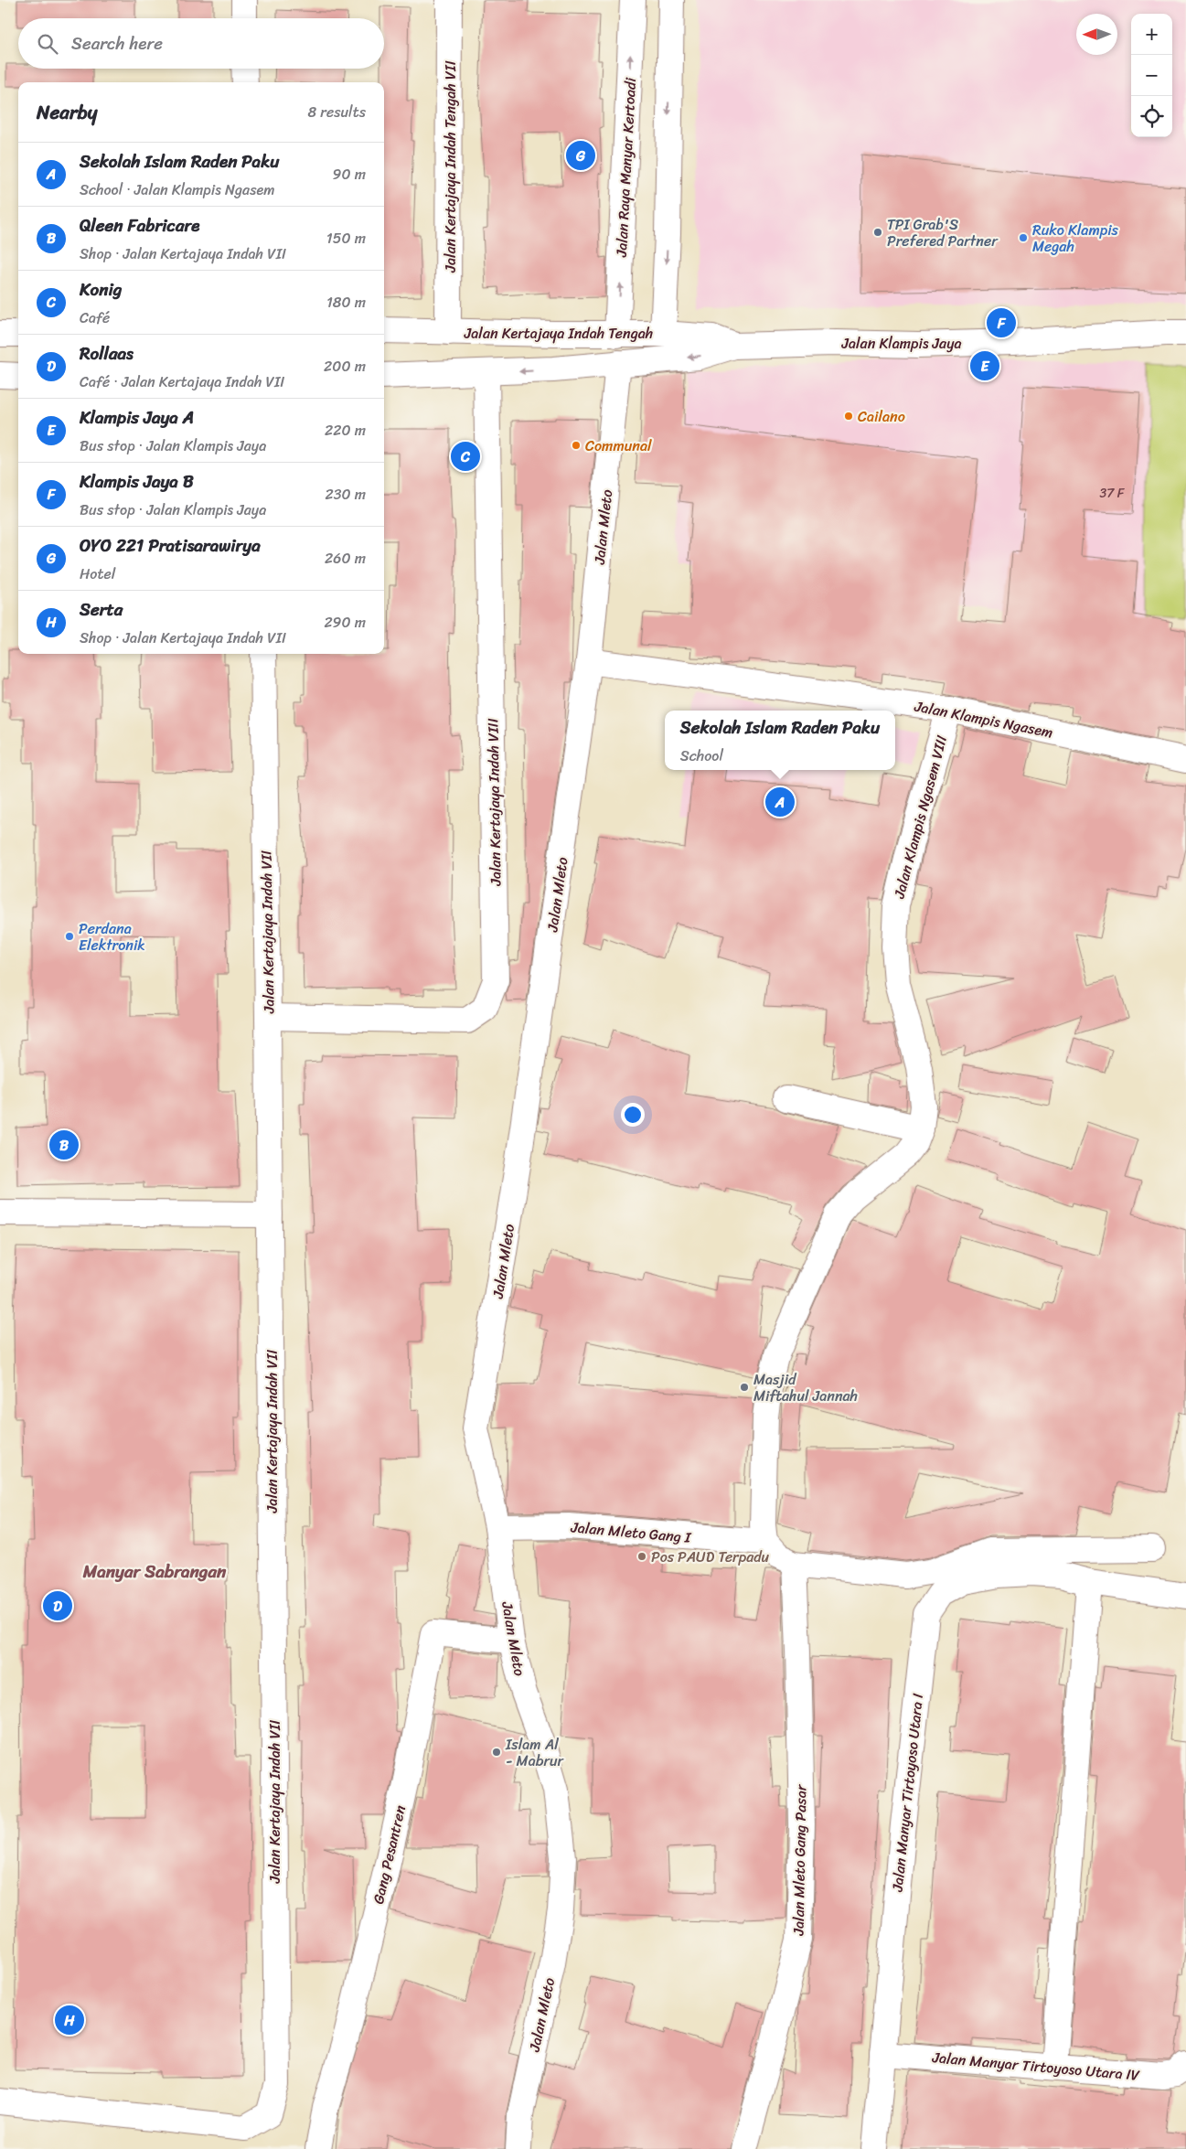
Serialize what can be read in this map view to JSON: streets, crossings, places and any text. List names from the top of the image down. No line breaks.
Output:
{"streets":{"street":["Jalan Kertajaya Indah Tengah VII","Jalan Raya Manyar Kertoadi","Jalan Kertajaya Indah Tengah","Jalan Klampis Jaya","Jalan Mleto","Jalan Klampis Ngasem","Jalan Kertajaya Indah VIII","Jalan Klampis Ngasem VIII","Jalan Kertajaya Indah VII","Jalan Mleto Gang I","Jalan Manyar Tirtoyoso Utara I","Gang Pesantren","Jalan Mleto Gang Pasar","Jalan Manyar Tirtoyoso Utara IV"]},"crossings":[["Jalan Kertajaya Indah Tengah VII","Jalan Kertajaya Indah Tengah"],["Jalan Raya Manyar Kertoadi","Jalan Kertajaya Indah Tengah"],["Jalan Kertajaya Indah Tengah","Jalan Klampis Jaya"],["Jalan Kertajaya Indah Tengah","Jalan Mleto"],["Jalan Kertajaya Indah Tengah","Jalan Kertajaya Indah VIII"],["Jalan Klampis Jaya","Jalan Mleto"],["Jalan Mleto","Jalan Klampis Ngasem"],["Jalan Mleto","Jalan Mleto Gang I"],["Jalan Mleto","Gang Pesantren"],["Jalan Klampis Ngasem","Jalan Klampis Ngasem VIII"],["Jalan Kertajaya Indah VIII","Jalan Kertajaya Indah VII"],["Jalan Klampis Ngasem VIII","Jalan Mleto Gang I"],["Jalan Manyar Tirtoyoso Utara I","Jalan Manyar Tirtoyoso Utara IV"]],"districts":["Manyar Sabrangan"],"places":["TPI Grab'S Prefered Partner","Ruko Klampis Megah","Cailano","Communal","Perdana Elektronik","Masjid Miftahul Jannah","Pos PAUD Terpadu","Islam Al - Mabrur"],"house_numbers":["37 F"],"north":"left","page":{"map_buttons":["+","−"],"search":"Search here","heading":["Nearby","8 results"],"pins":["G","F","E","C","A","B","D","H"],"list":[{"mark":"A","name":"Sekolah Islam Raden Paku","note":"School · Jalan Klampis Ngasem","value":"90 m"},{"mark":"B","name":"Qleen Fabricare","note":"Shop · Jalan Kertajaya Indah VII","value":"150 m"},{"mark":"C","name":"Konig","note":"Café","value":"180 m"},{"mark":"D","name":"Rollaas","note":"Café · Jalan Kertajaya Indah VII","value":"200 m"},{"mark":"E","name":"Klampis Jaya A","note":"Bus stop · Jalan Klampis Jaya","value":"220 m"},{"mark":"F","name":"Klampis Jaya B","note":"Bus stop · Jalan Klampis Jaya","value":"230 m"},{"mark":"G","name":"OYO 221 Pratisarawirya","note":"Hotel","value":"260 m"},{"mark":"H","name":"Serta","note":"Shop · Jalan Kertajaya Indah VII","value":"290 m"}],"popup":["Sekolah Islam Raden Paku","School"]}}
